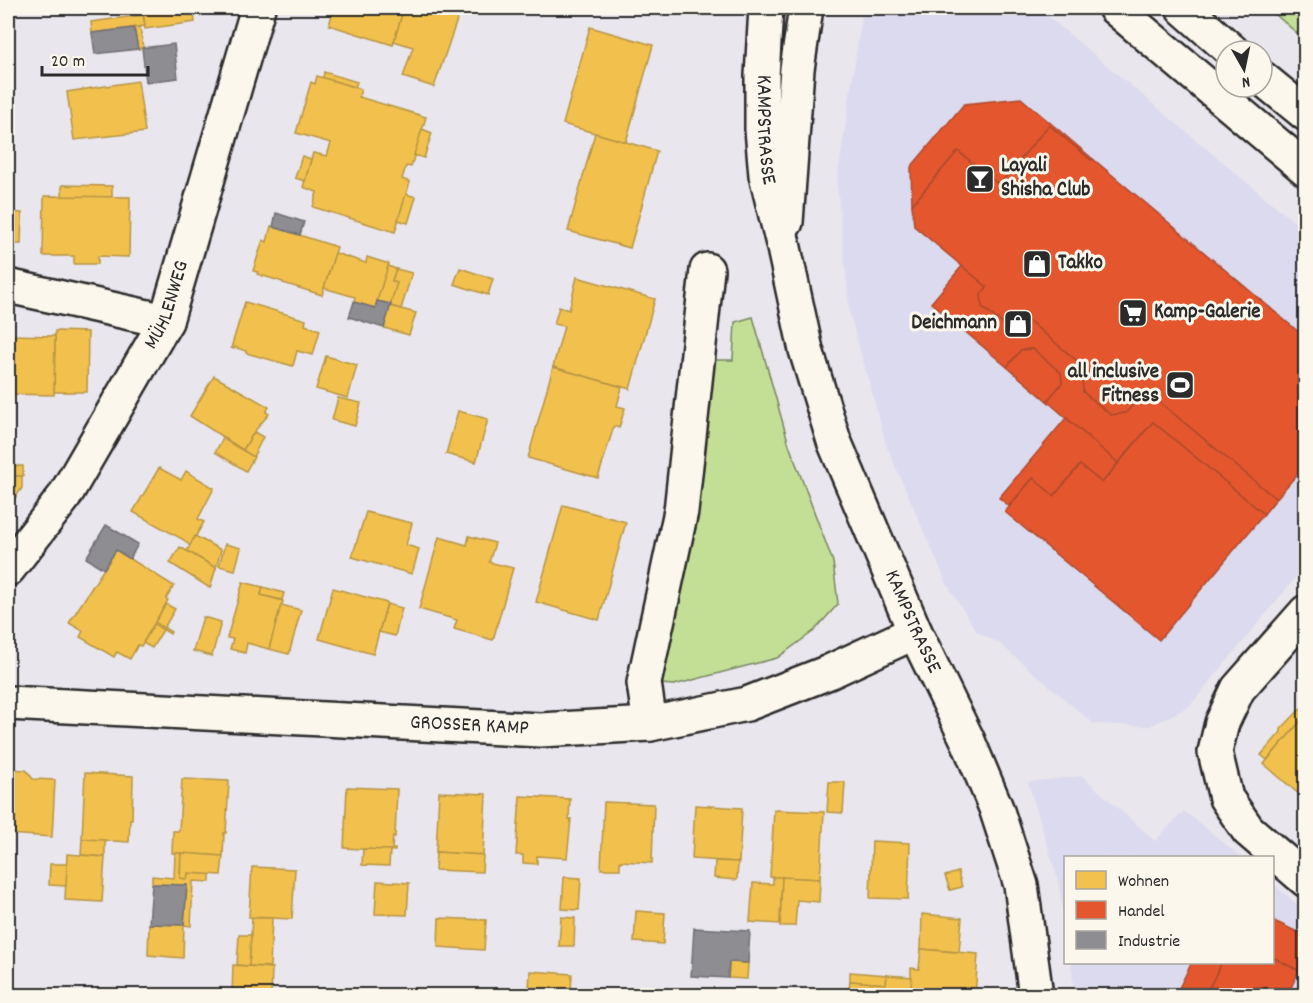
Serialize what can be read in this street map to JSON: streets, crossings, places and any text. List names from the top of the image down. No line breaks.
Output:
{"streets":{"street":["KAMPSTRASSE","MÜHLENWEG","GROSSER KAMP"]},"crossings":[["KAMPSTRASSE","GROSSER KAMP"]],"places":{"bar":["Layali Shisha Club"],"shop":["Takko","Deichmann"],"supermarket":["Kamp-Galerie"],"sports":["all inclusive Fitness"]},"legend":["Wohnen","Handel","Industrie"],"scale_bar":"20 m","north":"bottom"}
